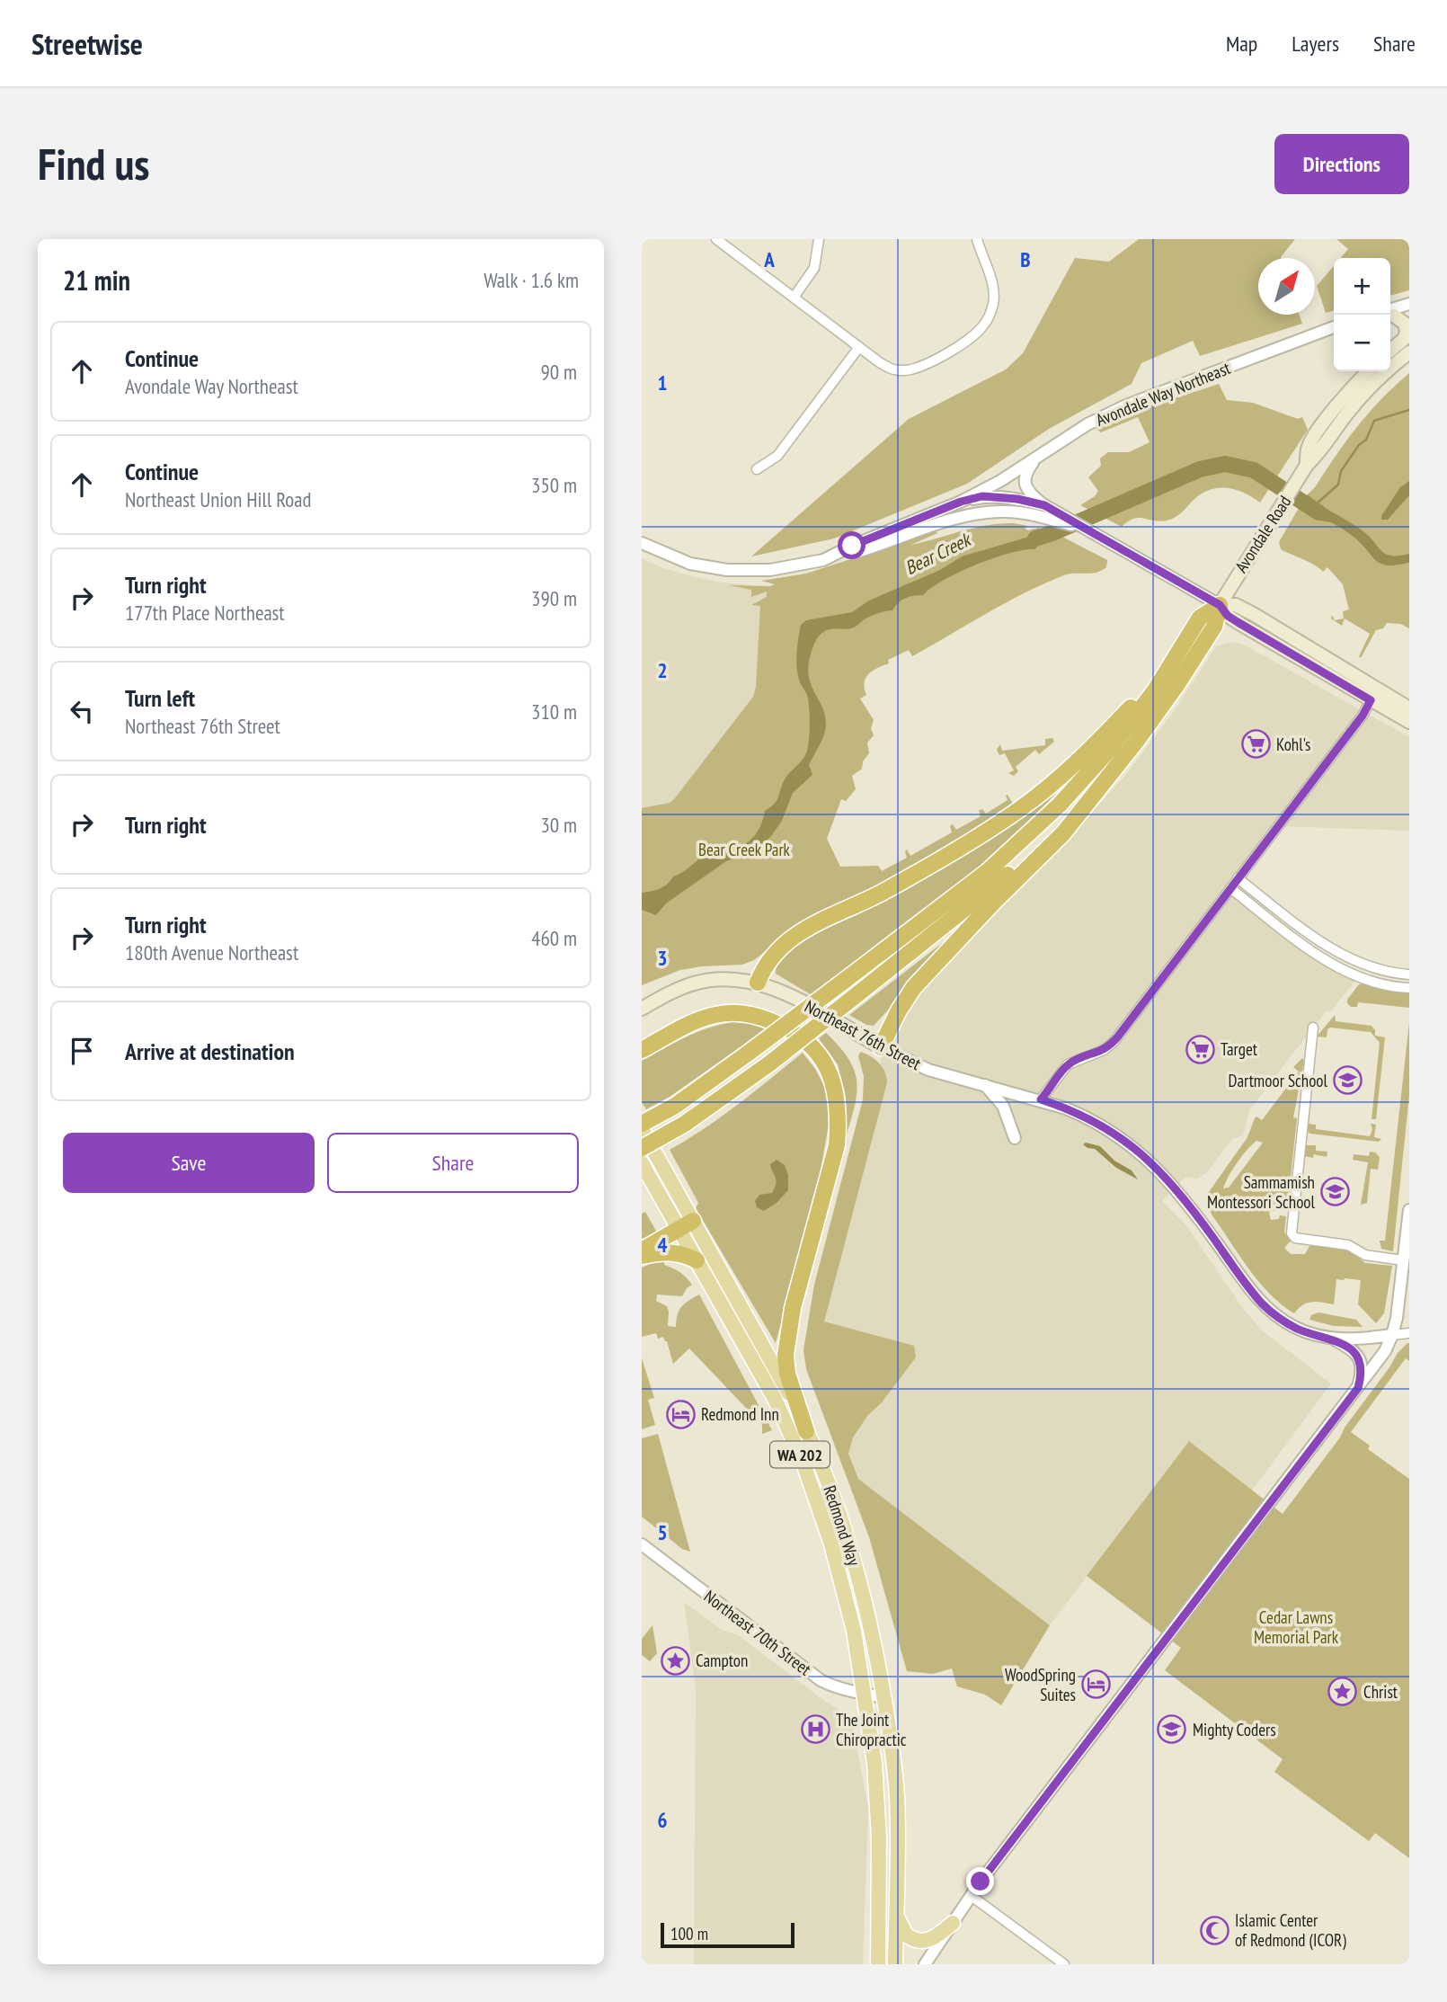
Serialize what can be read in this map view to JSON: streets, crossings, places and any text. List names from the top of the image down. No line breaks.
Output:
{"streets":{"main road":["Avondale Road","Northeast 76th Street","WA 202","Redmond Way"],"street":["Avondale Way Northeast","Northeast 70th Street"]},"crossings":[["Redmond Way","Northeast 70th Street"]],"water":["Bear Creek"],"parks":["Bear Creek Park","Cedar Lawns Memorial Park"],"places":{"supermarket":["Kohl's","Target"],"school or university":["Dartmoor School","Sammamish Montessori School","Mighty Coders"],"hotel":["Redmond Inn","WoodSpring Suites"],"place":["Campton","Christ"],"hospital":["The Joint Chiropractic"],"mosque":["Islamic Center of Redmond (ICOR)"]},"scale_bar":"100 m","north":"top right","page":{"header":"Streetwise","nav":["Map","Layers","Share"],"buttons":["Directions",["Save","Share"]],"title":"Find us","heading":["21 min","Walk · 1.6 km"],"map_buttons":["+","−"],"list":[["Continue","Avondale Way Northeast","90 m"],["Continue","Northeast Union Hill Road","350 m"],["Turn right","177th Place Northeast","390 m"],["Turn left","Northeast 76th Street","310 m"],["Turn right","30 m"],["Turn right","180th Avenue Northeast","460 m"],"Arrive at destination"],"scale":"100 m"},"grid":{"columns":["A","B"],"rows":["1","2","3","4","5","6"]}}
